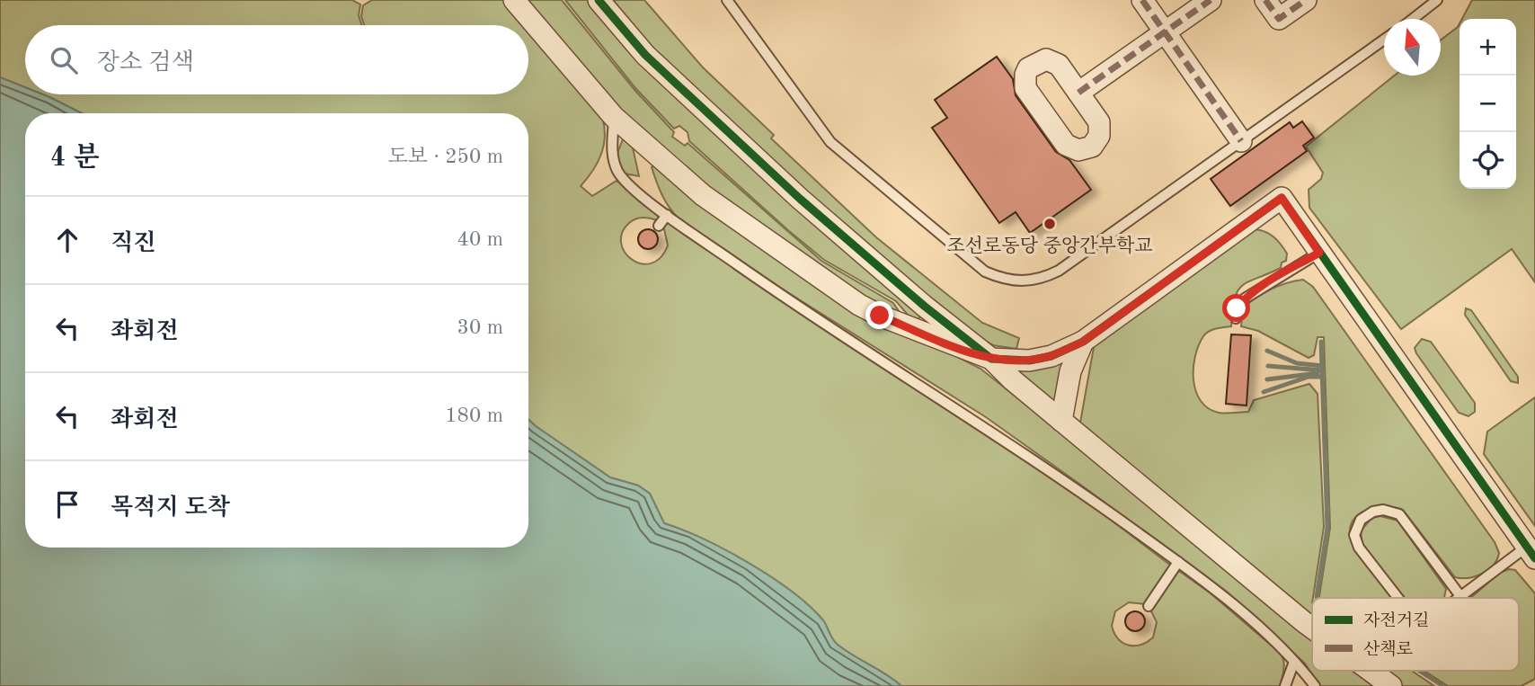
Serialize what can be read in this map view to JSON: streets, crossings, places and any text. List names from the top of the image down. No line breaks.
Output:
{"places":["조선로동당 중앙간부학교"],"legend":["자전거길","산책로"],"north":"top","page":{"map_buttons":["+","−"],"search":"장소 검색","heading":["4 분","도보 · 250 m"],"list":[["직진","40 m"],["좌회전","30 m"],["좌회전","180 m"],"목적지 도착"]}}
